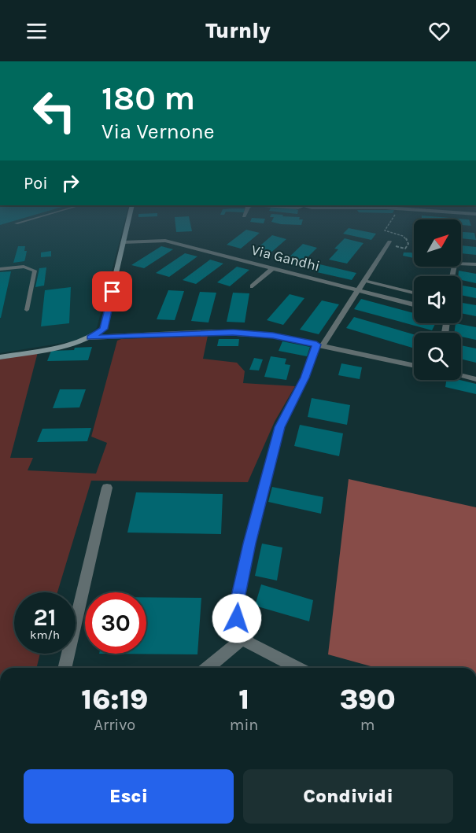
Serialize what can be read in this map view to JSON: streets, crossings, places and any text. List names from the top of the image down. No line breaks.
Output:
{"streets":{"street":["Via Gandhi"]},"north":"top right","page":{"header":"Turnly","turn":["180 m","Via Vernone"],"then":"Poi","speed":"21 km/h","limit":"30","eta":["16:19","Arrivo","1","min","390","m"],"buttons":["Esci","Condividi"]}}
